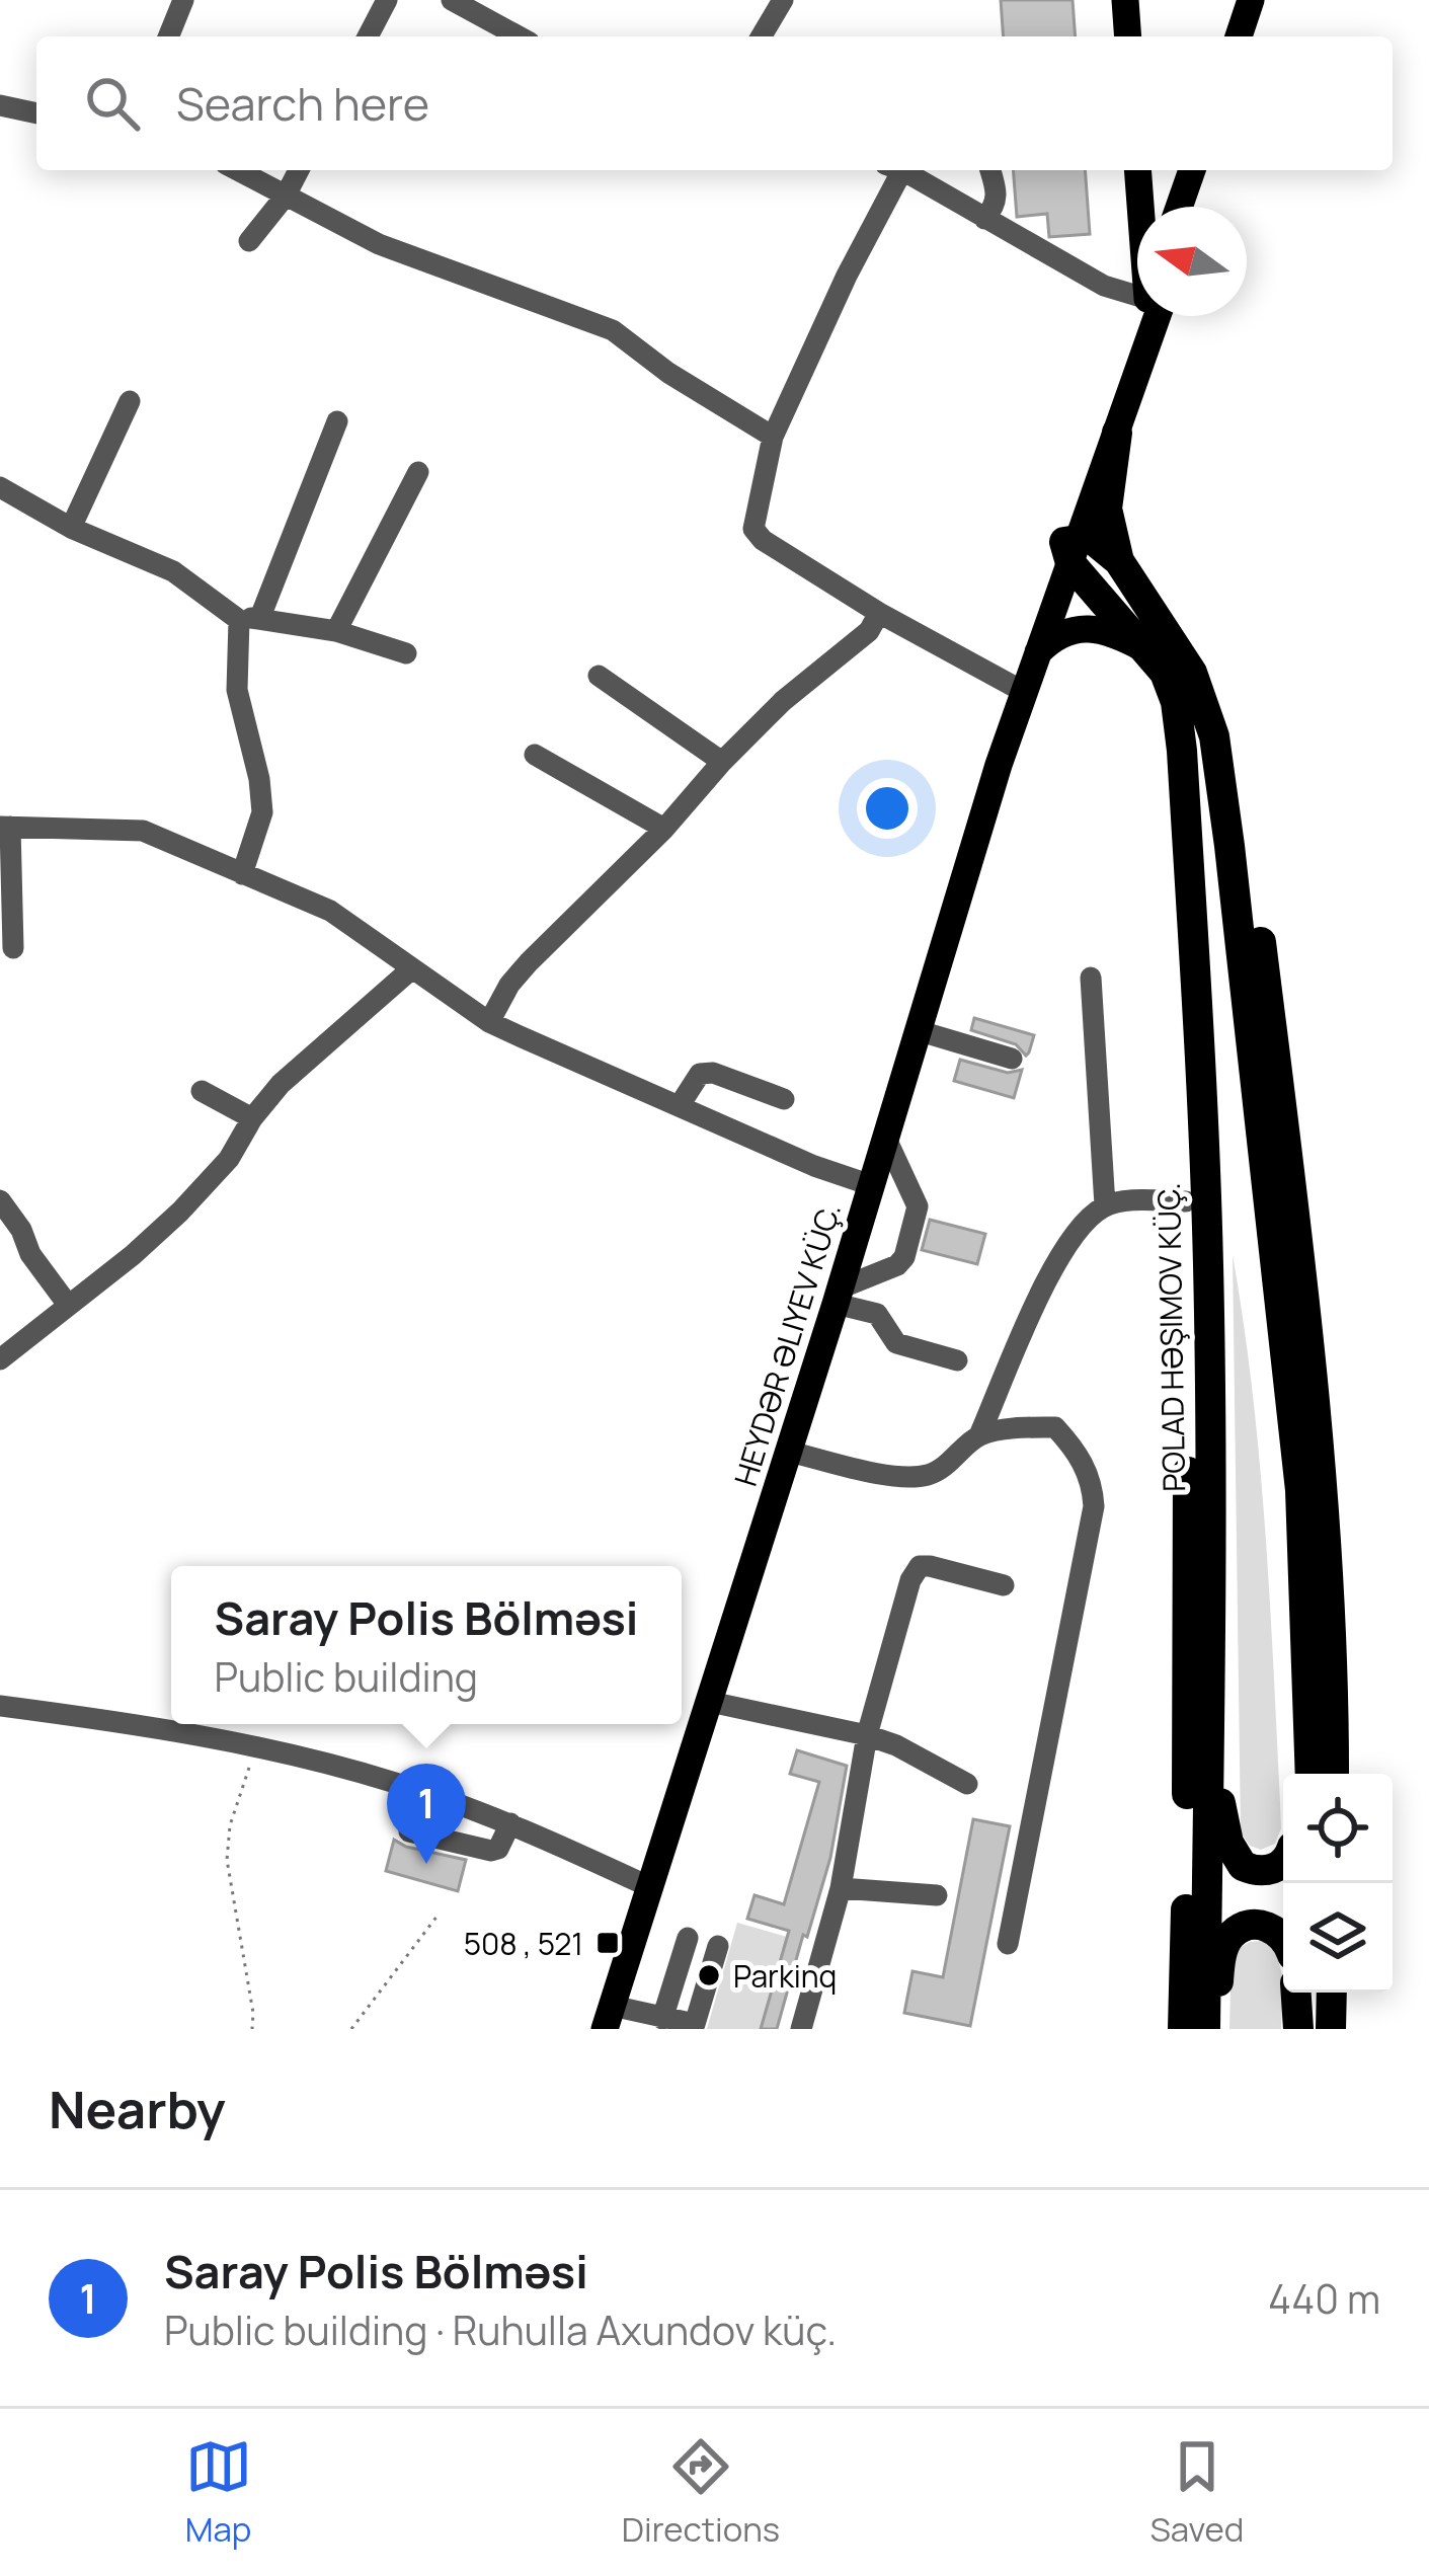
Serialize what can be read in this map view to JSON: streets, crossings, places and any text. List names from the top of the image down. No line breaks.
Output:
{"streets":{"highway":["POLAD HƏŞIMOV KÜÇ."],"main road":["HEYDƏR ƏLIYEV KÜÇ."]},"places":{"transit":["508 , 521"],"other":["Parkinq"]},"north":"left","page":{"search":"Search here","popup":["Saray Polis Bölməsi","Public building"],"pins":"1","heading":"Nearby","list":[{"mark":"1","name":"Saray Polis Bölməsi","note":"Public building · Ruhulla Axundov küç.","value":"440 m"}],"nav":["Map","Directions","Saved"]}}
